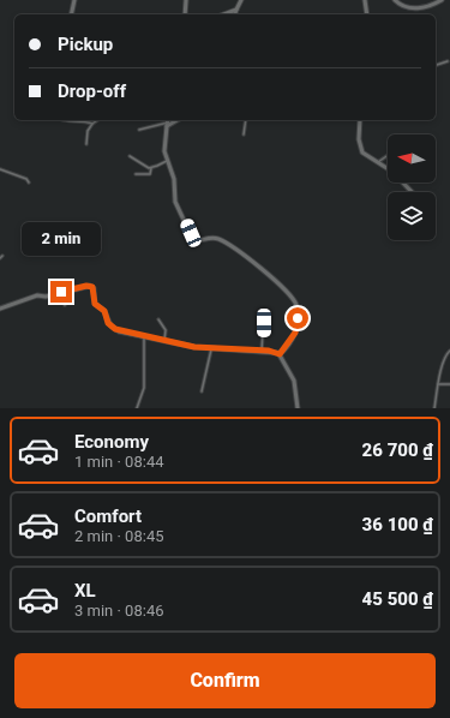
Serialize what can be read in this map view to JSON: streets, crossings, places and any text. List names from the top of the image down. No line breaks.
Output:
{"north":"left","page":{"banner":["Pickup","Drop-off"],"bubble":"2 min","list":[{"name":"Economy","note":"1 min · 08:44","value":"26 700 ₫"},{"name":"Comfort","note":"2 min · 08:45","value":"36 100 ₫"},{"name":"XL","note":"3 min · 08:46","value":"45 500 ₫"}],"buttons":"Confirm"}}
